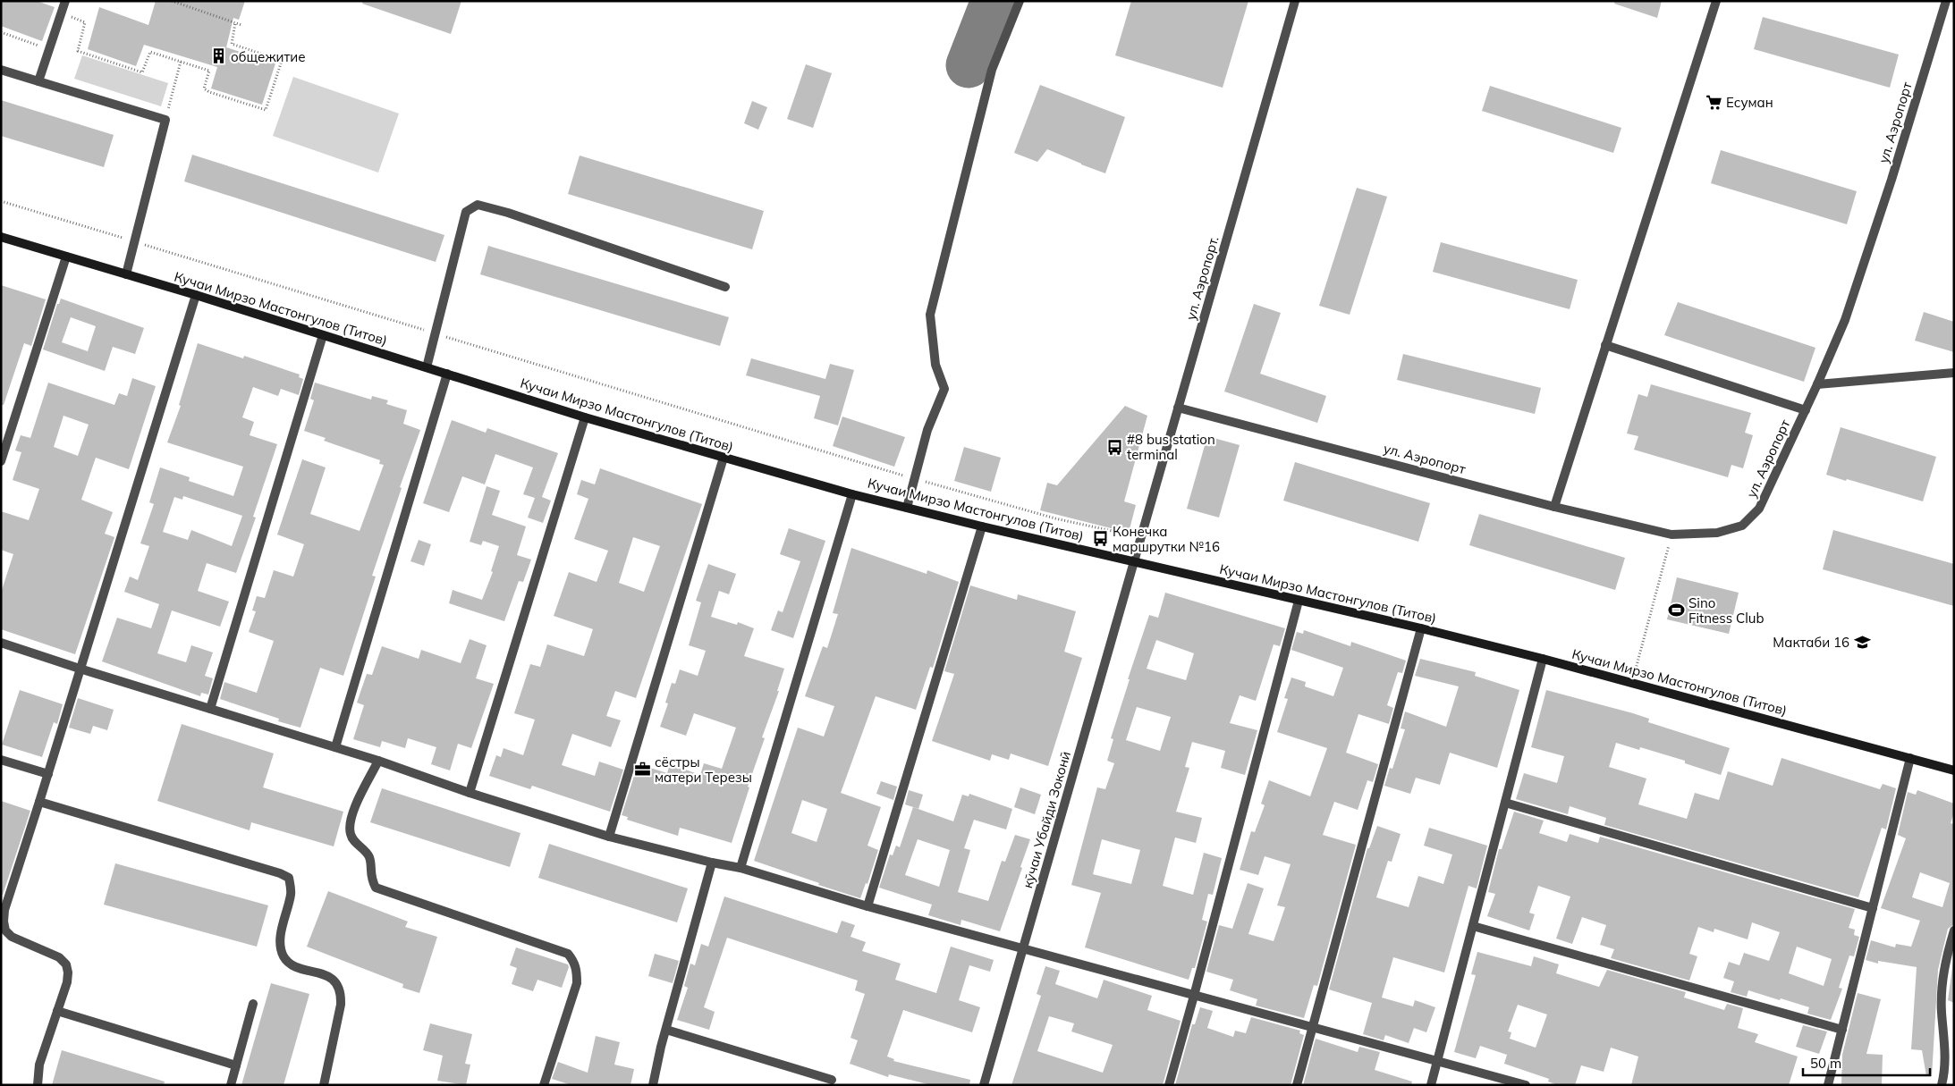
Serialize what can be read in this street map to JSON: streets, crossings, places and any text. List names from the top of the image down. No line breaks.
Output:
{"streets":{"street":["ул. Аэропорт","ул. Аэропорт.","Кучаи Мирзо Мастонгулов (Титов)","кӯчаи Убайди Зоконӣ"]},"crossings":[["ул. Аэропорт","ул. Аэропорт."],["ул. Аэропорт.","Кучаи Мирзо Мастонгулов (Титов)"],["ул. Аэропорт.","кӯчаи Убайди Зоконӣ"],["Кучаи Мирзо Мастонгулов (Титов)","кӯчаи Убайди Зоконӣ"]],"places":{"building":["общежитие"],"supermarket":["Есуман"],"bus stop":["#8 bus station terminal","Конечка маршрутки №16"],"sports":["Sino Fitness Club"],"school or university":["Мактаби 16"],"office":["сёстры матери Терезы"]},"scale_bar":"50 m"}
